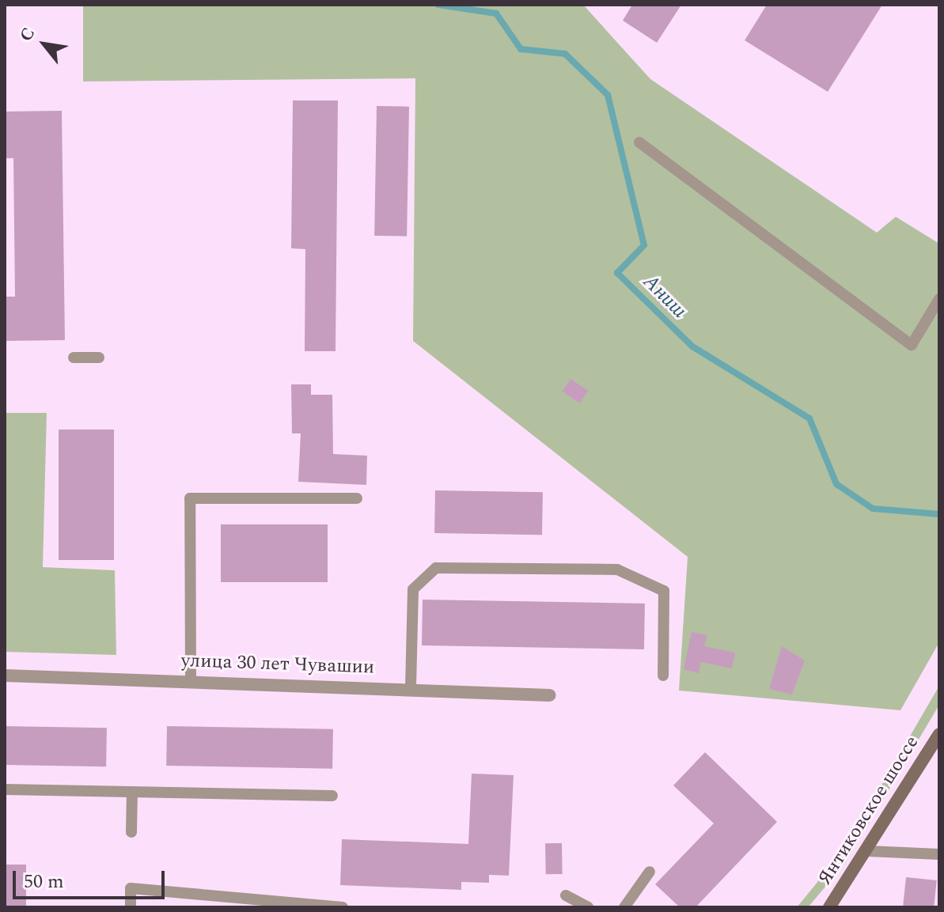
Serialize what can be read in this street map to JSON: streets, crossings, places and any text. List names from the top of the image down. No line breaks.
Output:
{"streets":{"main road":["Янтиковское шоссе"],"street":["улица 30 лет Чувашии"]},"water":["Аниш"],"scale_bar":"50 m","north":"top left"}
